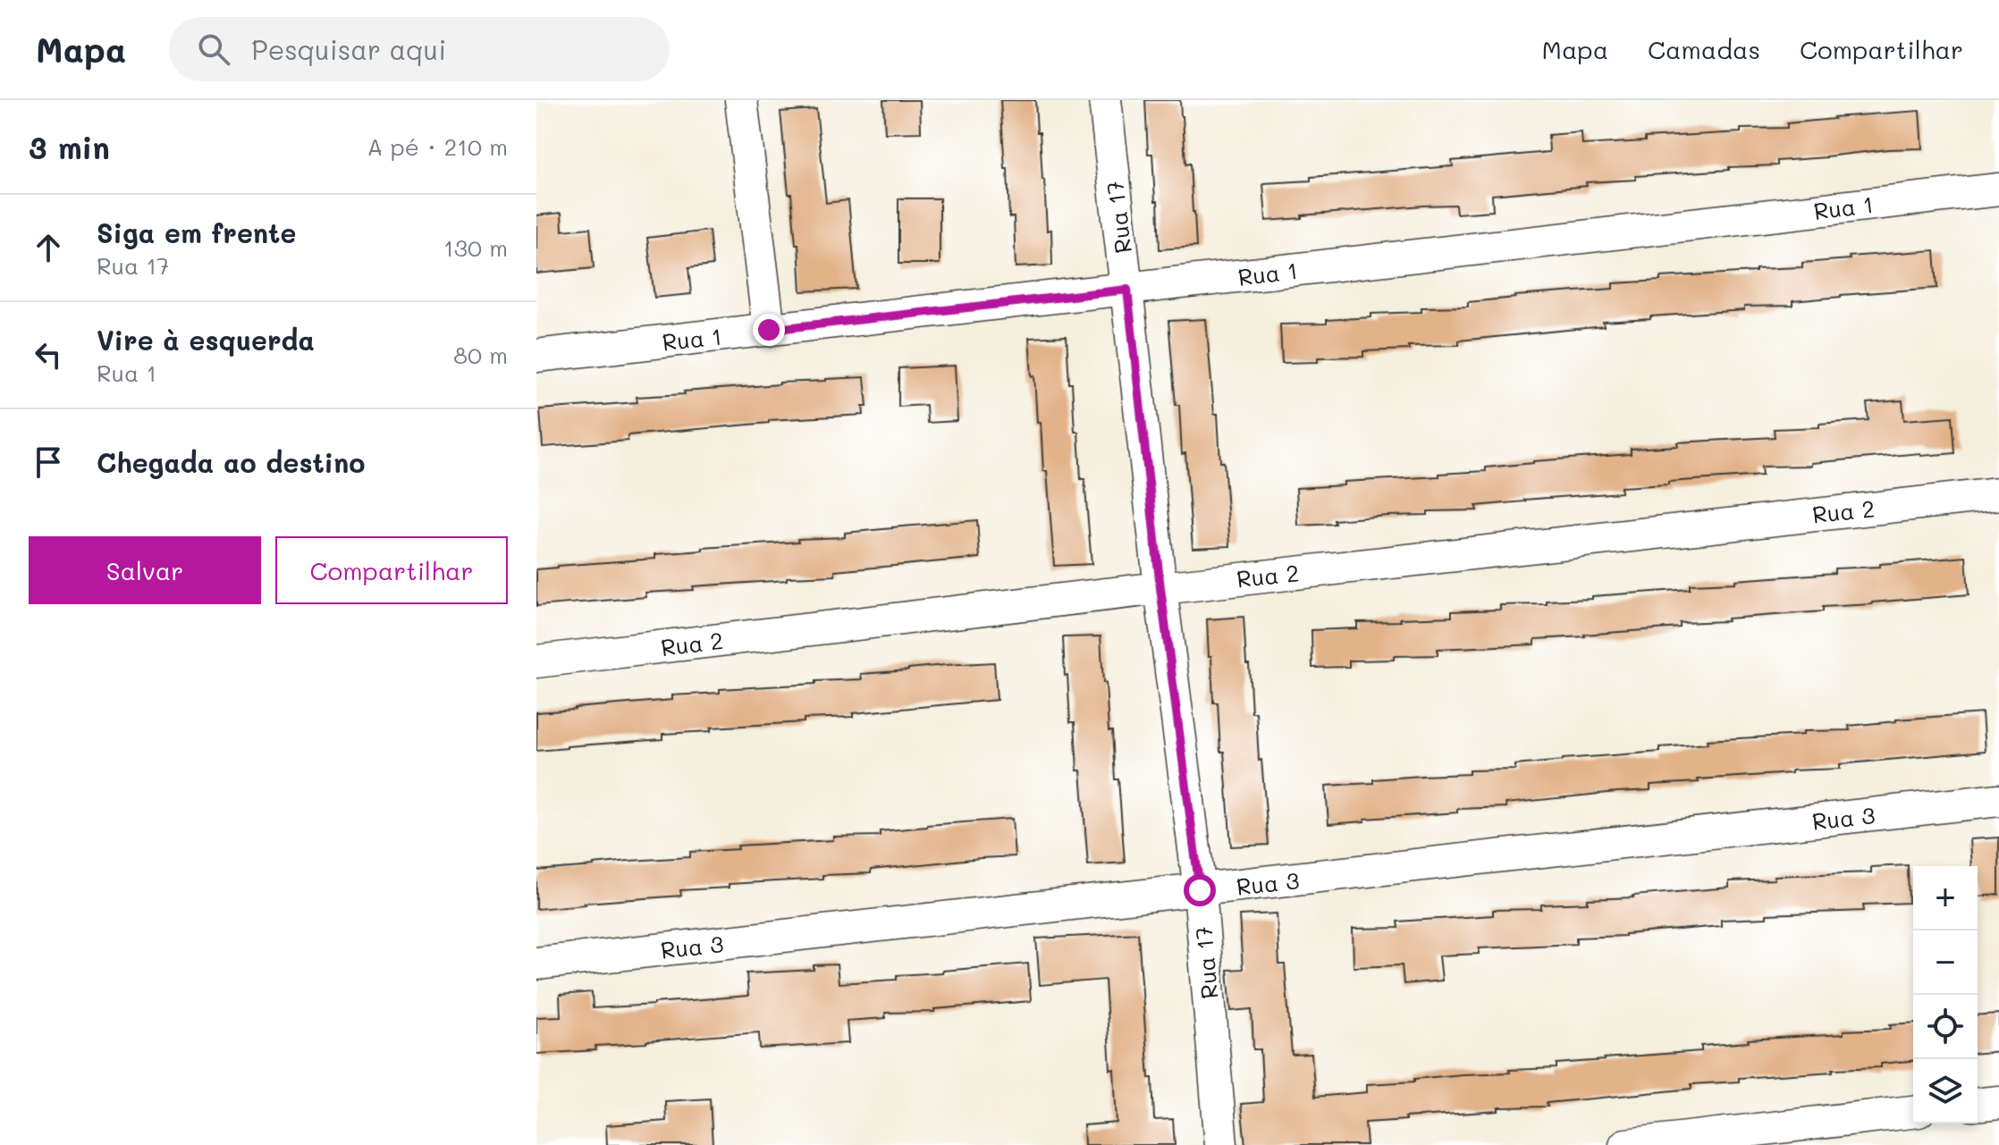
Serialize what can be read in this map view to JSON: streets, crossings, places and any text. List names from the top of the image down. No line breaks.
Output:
{"streets":{"street":["Rua 1","Rua 17","Rua 2","Rua 3"]},"crossings":[["Rua 1","Rua 17"],["Rua 17","Rua 2"],["Rua 17","Rua 3"]],"page":{"header":"Mapa","search":"Pesquisar aqui","nav":["Mapa","Camadas","Compartilhar"],"heading":["3 min","A pé · 210 m"],"list":[["Siga em frente","Rua 17","130 m"],["Vire à esquerda","Rua 1","80 m"],"Chegada ao destino"],"buttons":["Salvar","Compartilhar"],"map_buttons":["+","−"]}}
